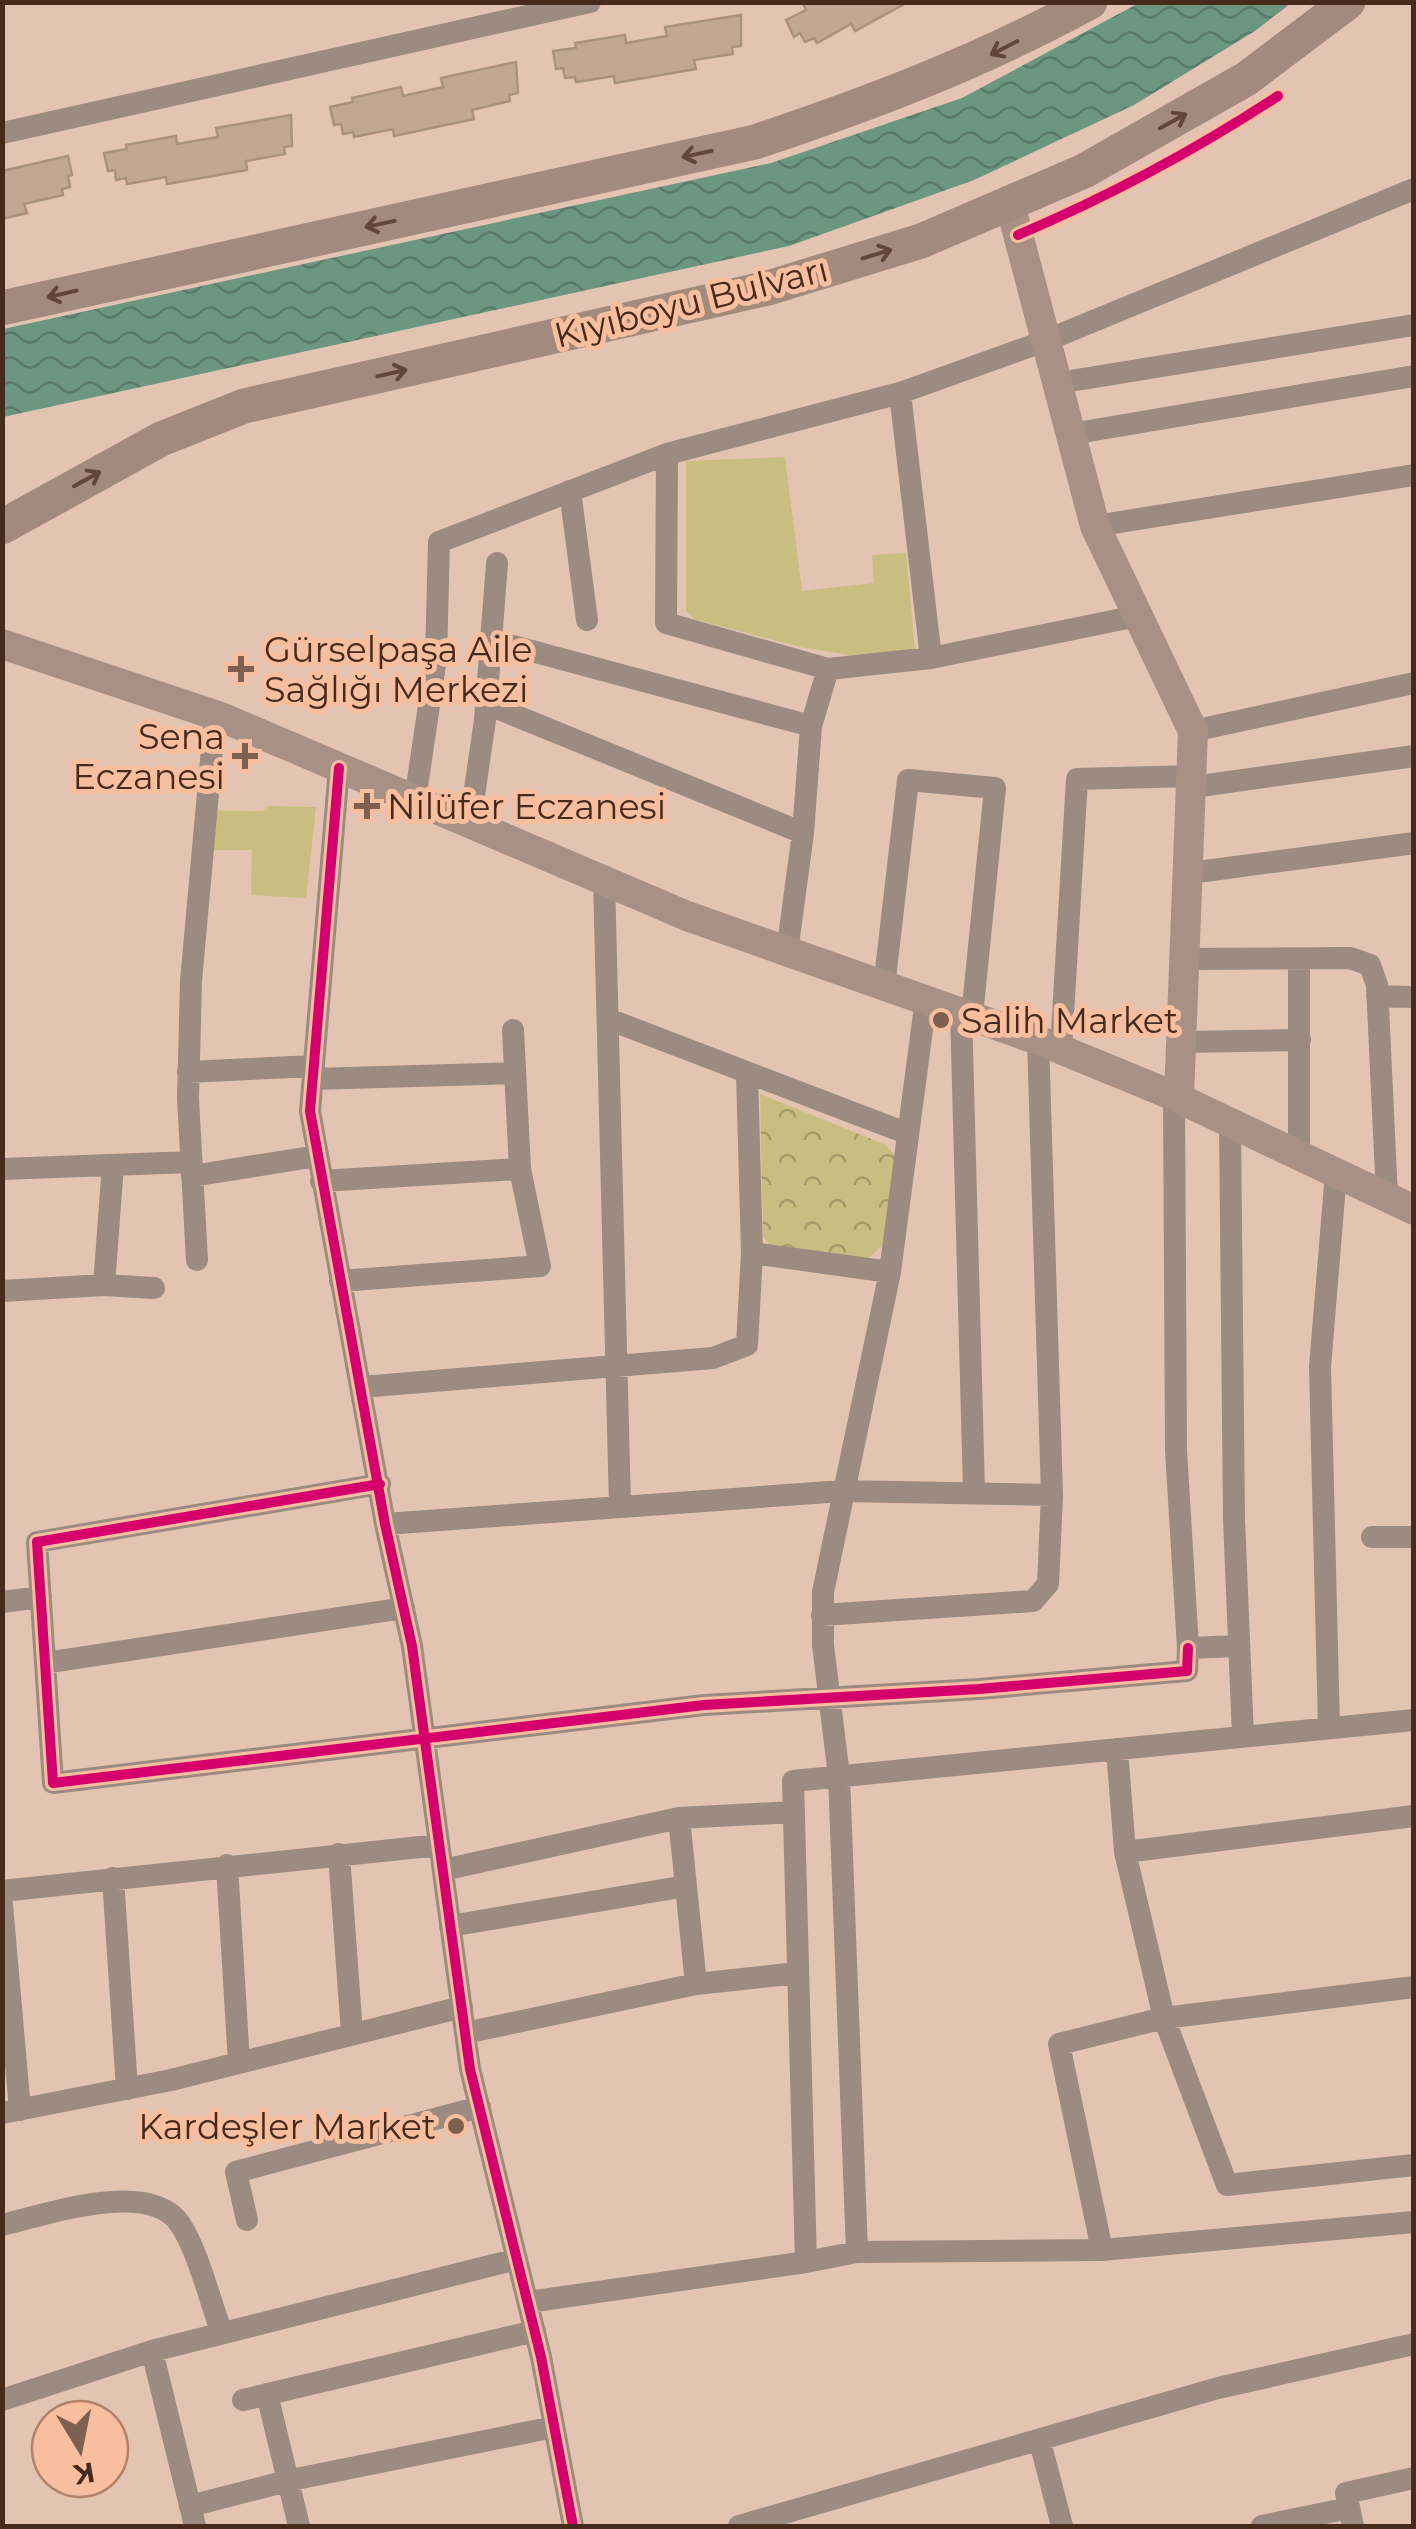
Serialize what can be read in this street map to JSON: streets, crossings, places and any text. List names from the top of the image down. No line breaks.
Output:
{"streets":{"main road":["Kıyıboyu Bulvarı"]},"places":{"health":["Gürselpaşa Aile Sağlığı Merkezi","Sena Eczanesi","Nilüfer Eczanesi"],"other":["Salih Market","Kardeşler Market"]},"north":"bottom"}
